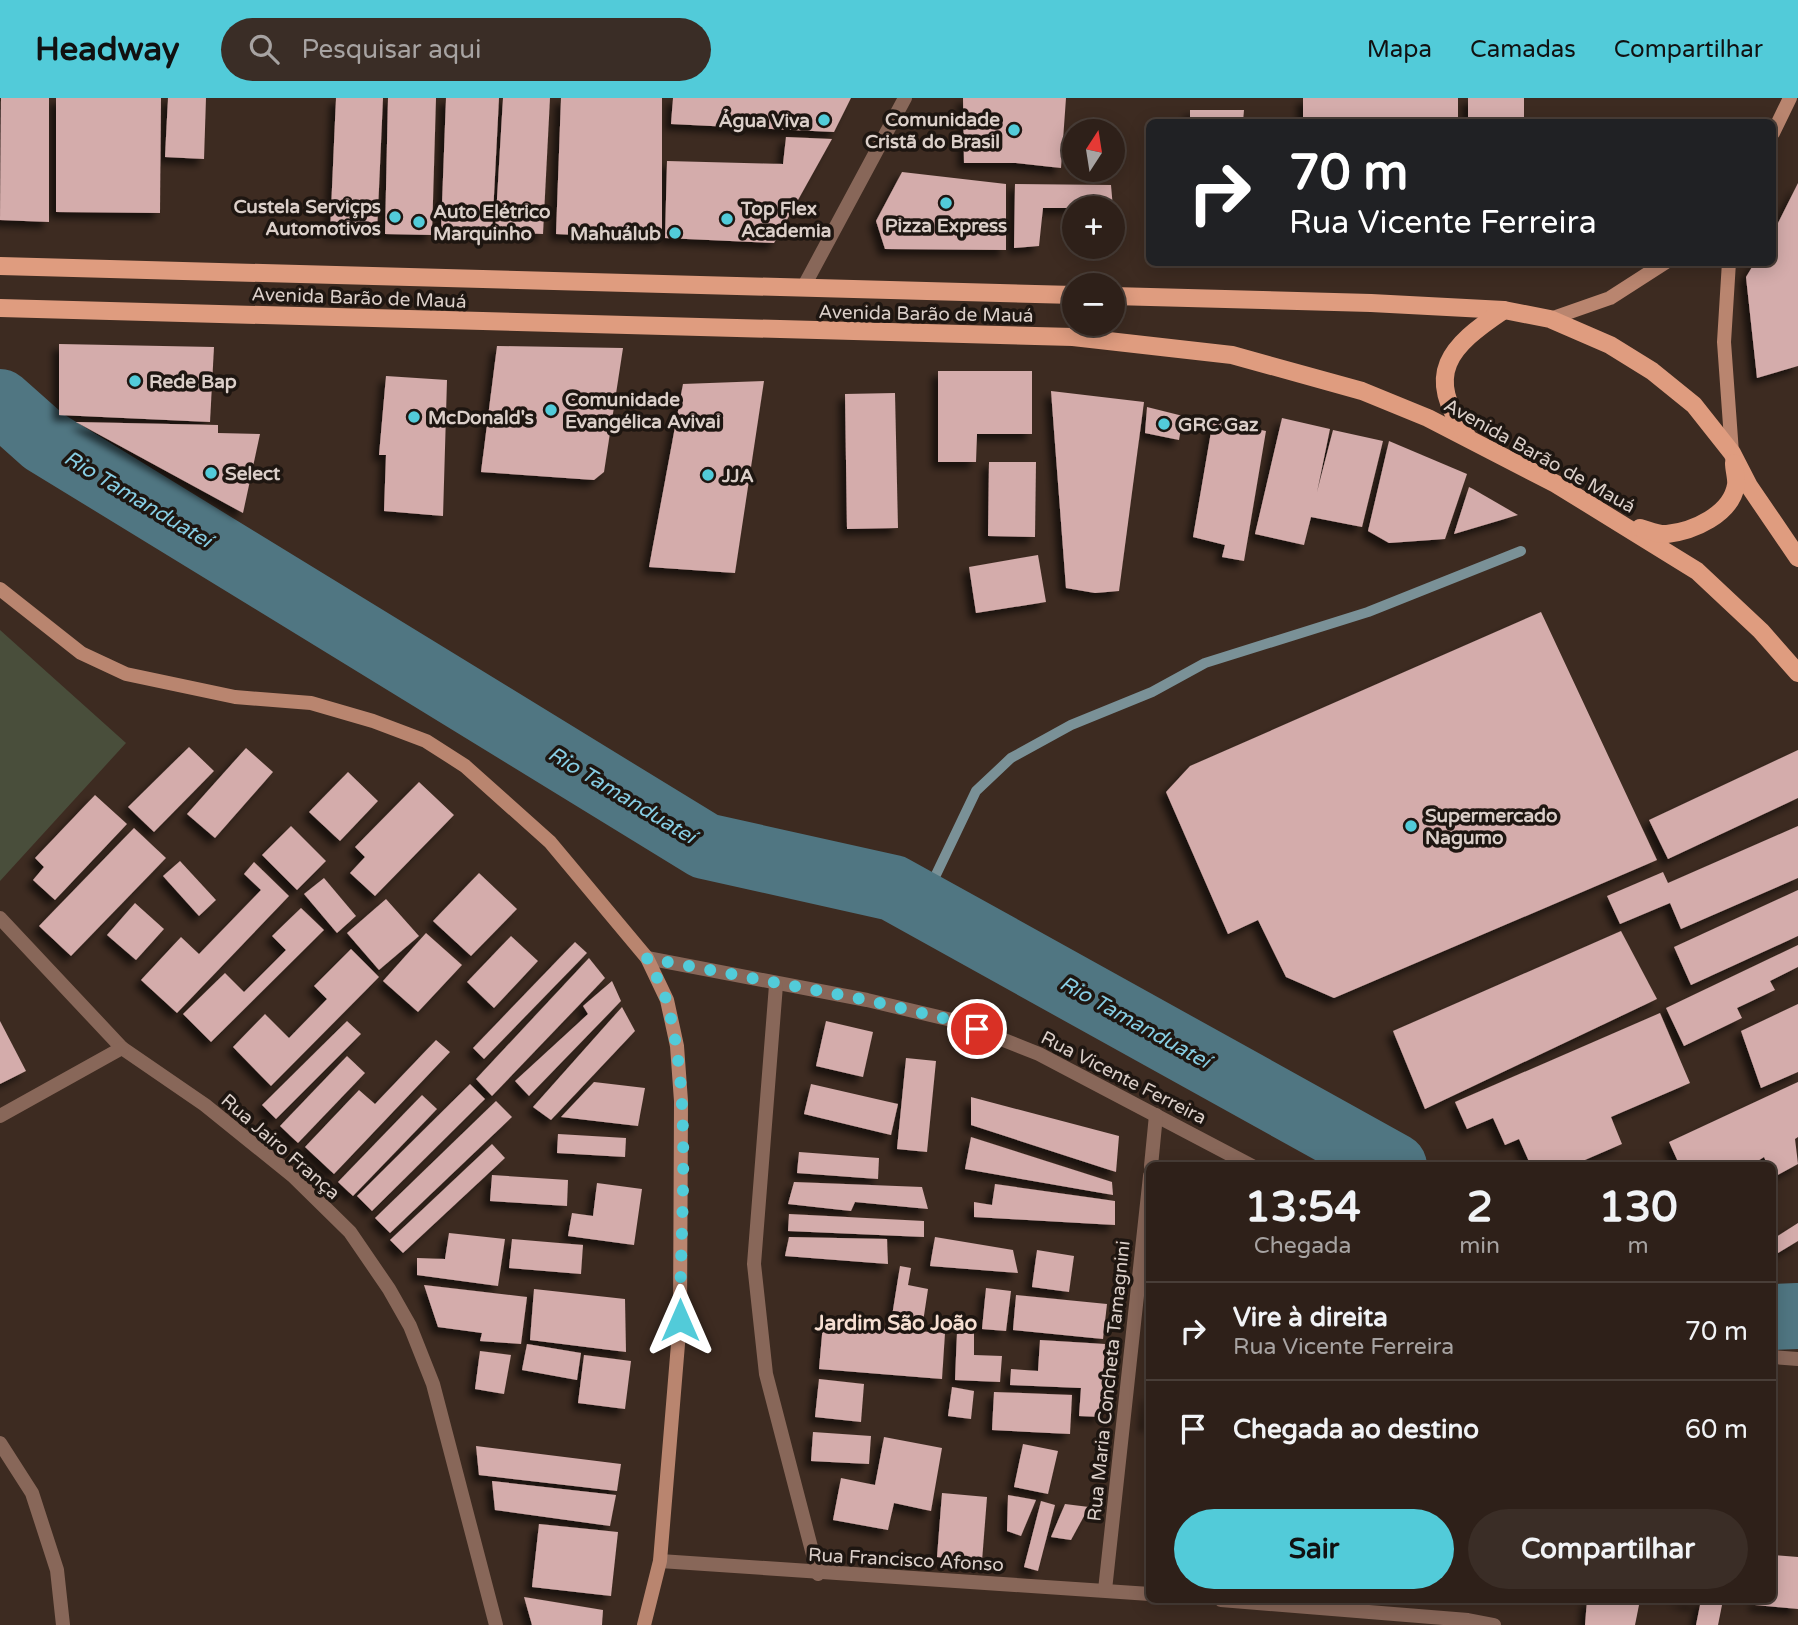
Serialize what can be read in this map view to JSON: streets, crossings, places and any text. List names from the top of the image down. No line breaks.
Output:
{"streets":{"main road":["Avenida Barão de Mauá"],"street":["Rua Vicente Ferreira","Rua Jairo França","Rua Maria Concheta Tamagnini","Rua Francisco Afonso"]},"crossings":[["Rua Maria Concheta Tamagnini","Rua Francisco Afonso"]],"districts":["Jardim São João"],"water":["Rio Tamanduateí"],"places":["Água Viva","Comunidade Cristã do Brasil","Pizza Express","Custela Serviçps Automotivos","Top Flex Academia","Auto Elétrico Marquinho","Mahuálub","Rede Bap","Comunidade Evangélica Avivai","McDonald's","GRC Gaz","Select","JJA","Supermercado Nagumo"],"north":"top","page":{"header":"Headway","search":"Pesquisar aqui","nav":["Mapa","Camadas","Compartilhar"],"map_buttons":["+","−"],"turn":["70 m","Rua Vicente Ferreira"],"eta":["13:54","Chegada","2","min","130","m"],"list":[{"name":"Vire à direita","note":"Rua Vicente Ferreira","value":"70 m"},{"name":"Chegada ao destino","value":"60 m"}],"buttons":["Sair","Compartilhar"]}}
